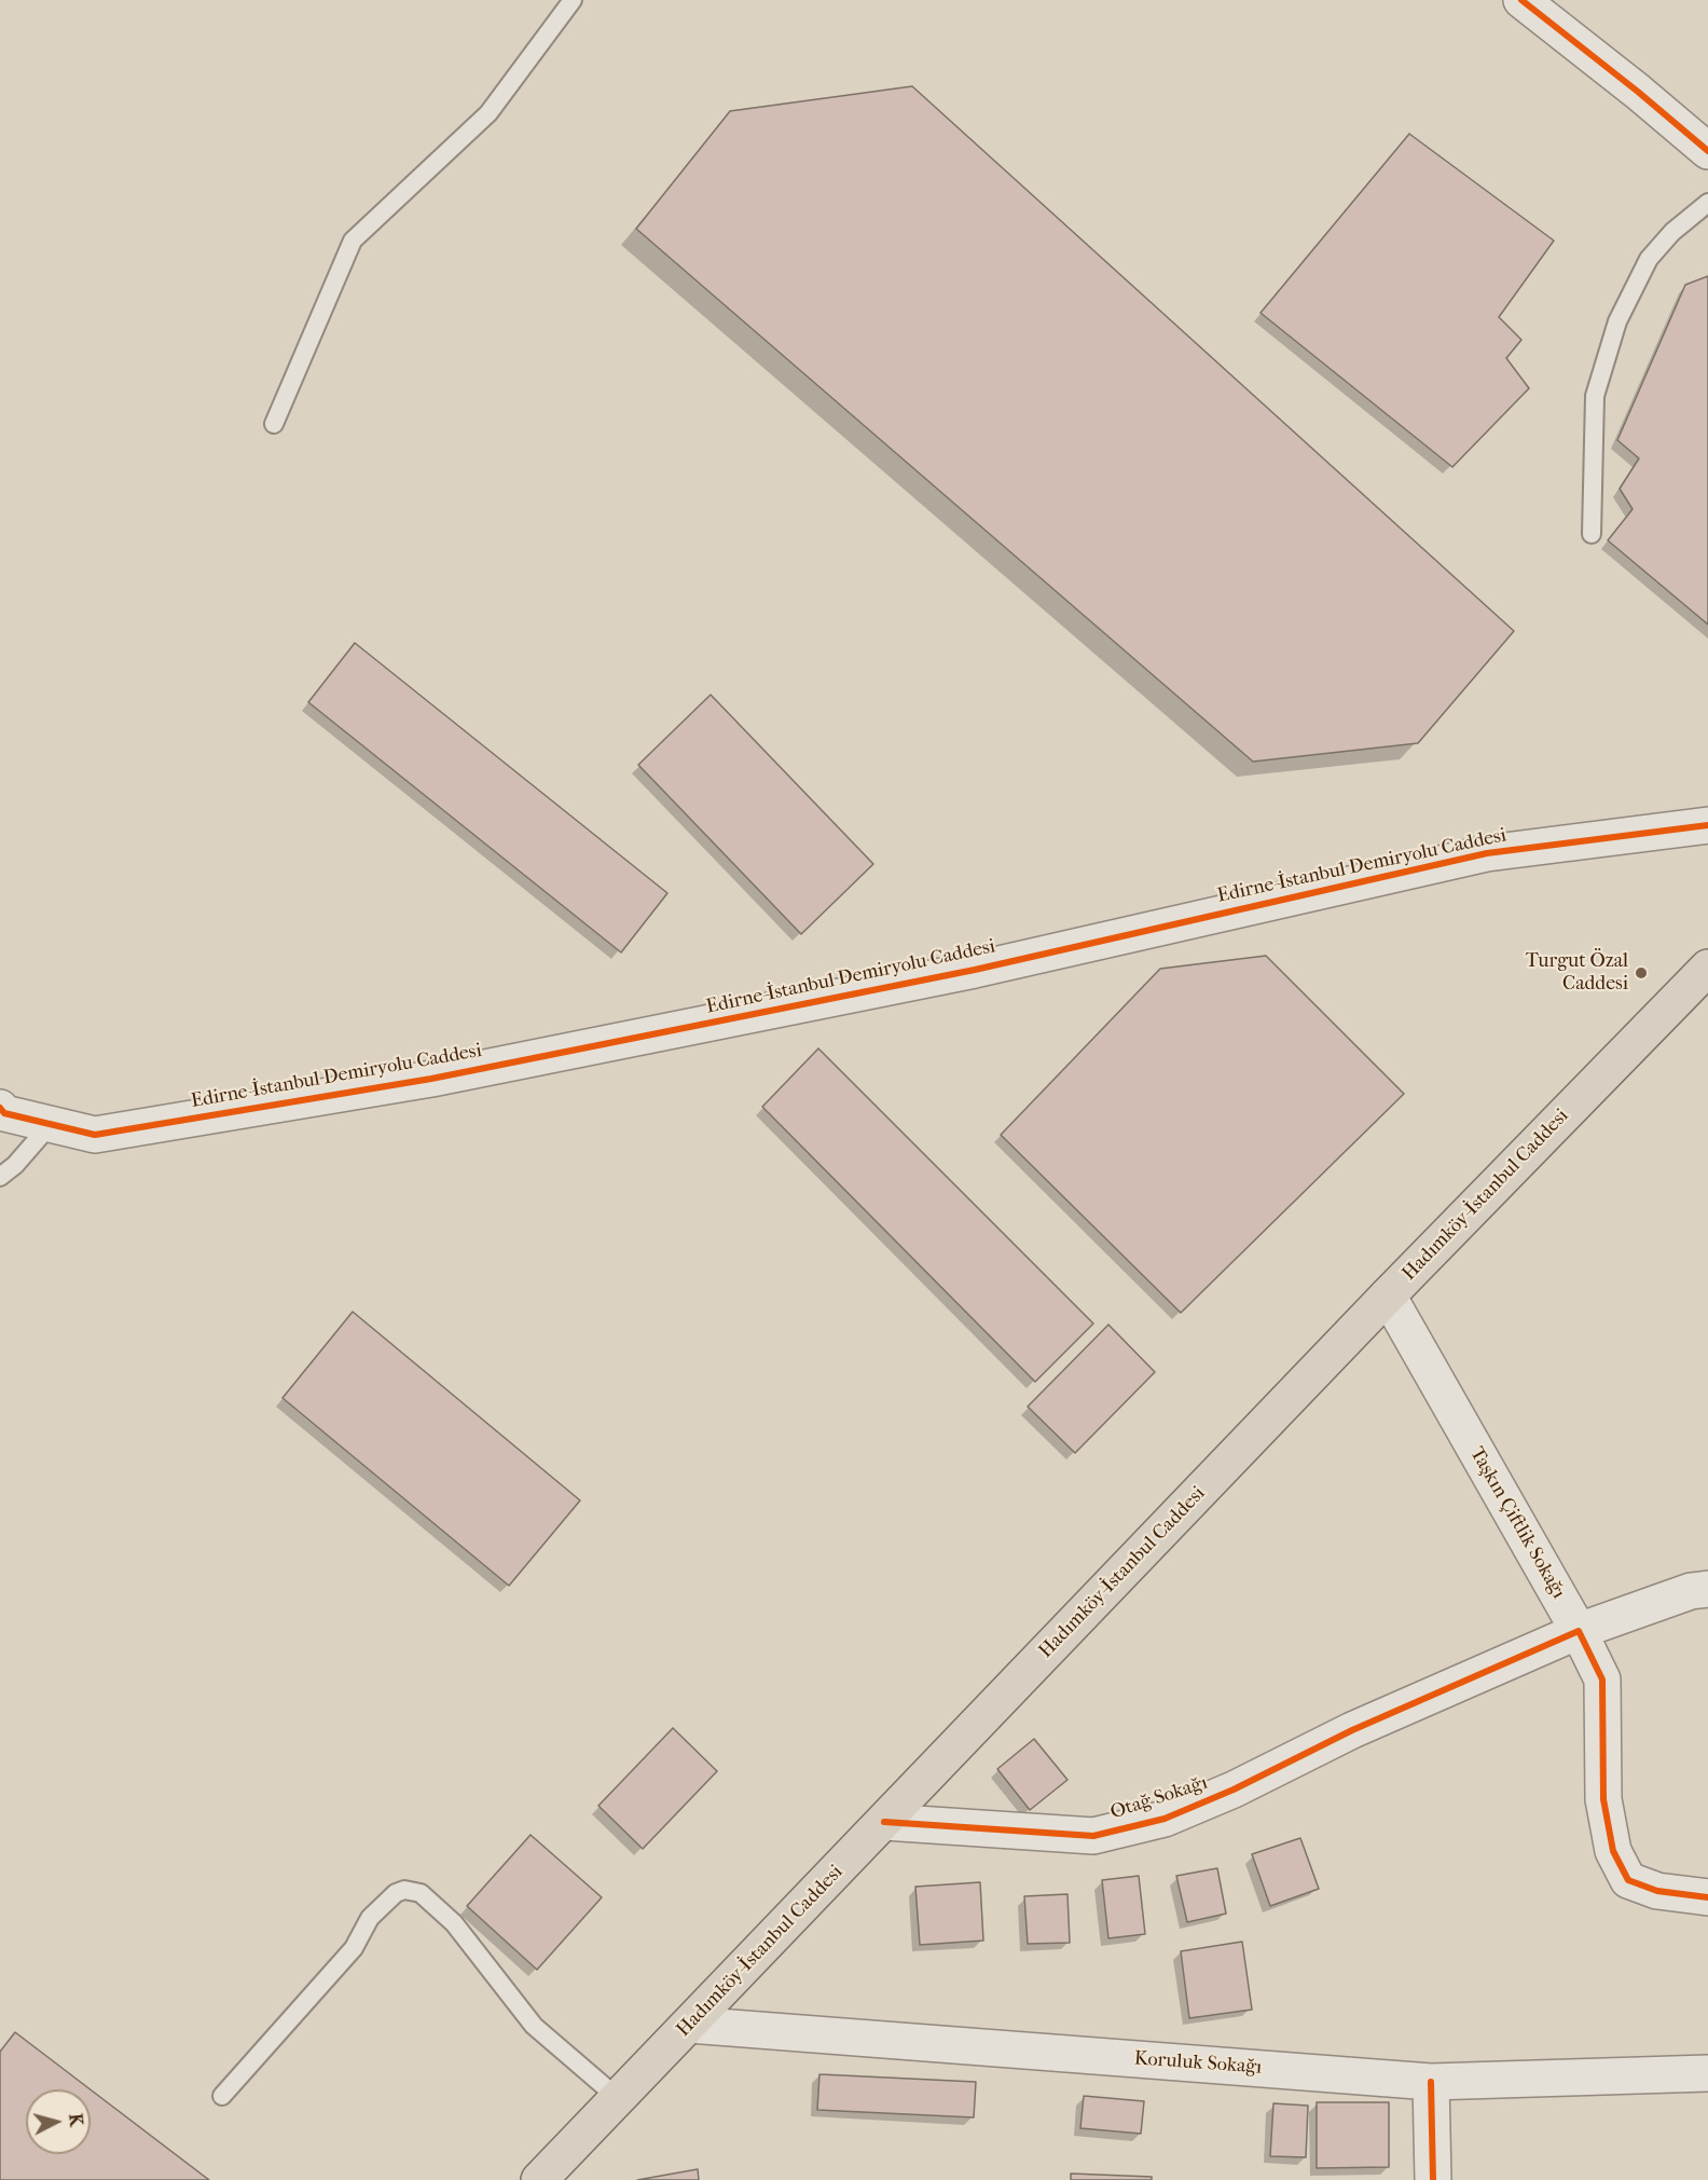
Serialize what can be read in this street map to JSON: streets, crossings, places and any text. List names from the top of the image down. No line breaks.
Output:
{"streets":{"main road":["Hadımköy-İstanbul Caddesi"],"street":["Edirne-İstanbul Demiryolu Caddesi","Taşkın Çiftlik Sokağı","Otağ Sokağı","Koruluk Sokağı"]},"crossings":[["Hadımköy-İstanbul Caddesi","Taşkın Çiftlik Sokağı"],["Hadımköy-İstanbul Caddesi","Otağ Sokağı"],["Hadımköy-İstanbul Caddesi","Koruluk Sokağı"],["Taşkın Çiftlik Sokağı","Otağ Sokağı"]],"places":["Turgut Özal Caddesi"],"north":"right"}
